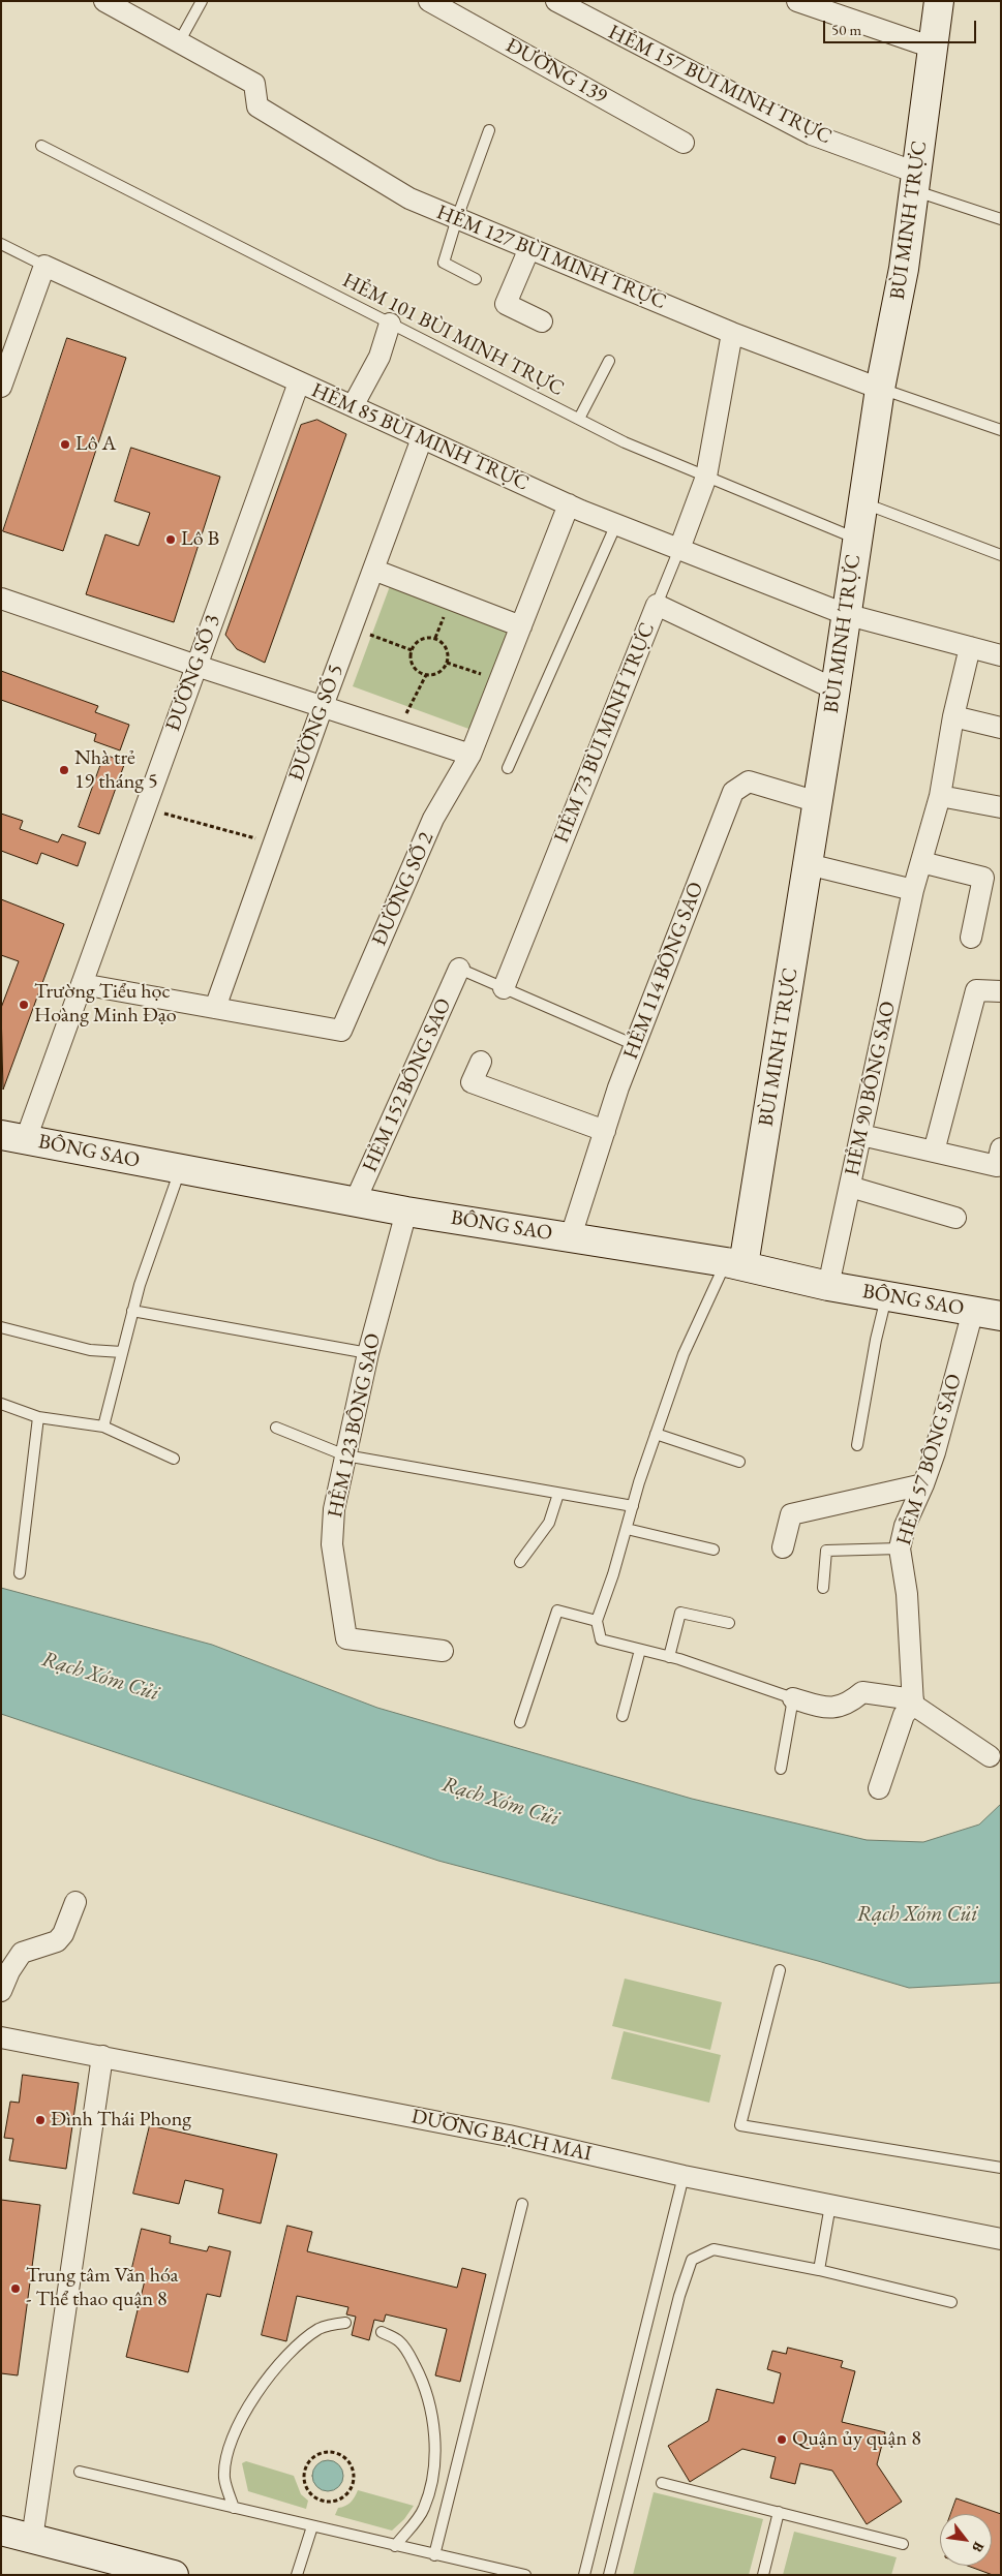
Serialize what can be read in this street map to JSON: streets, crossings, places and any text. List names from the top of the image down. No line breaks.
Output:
{"streets":{"street":["ĐƯỜNG 139","HẺM 157 BÙI MINH TRỰC","BÙI MINH TRỰC","HẺM 127 BÙI MINH TRỰC","HẺM 85 BÙI MINH TRỰC","ĐƯỜNG SỐ 3","ĐƯỜNG SỐ 5","HẺM 73 BÙI MINH TRỰC","ĐƯỜNG SỐ 2","HẺM 114 BÔNG SAO","HẺM 152 BÔNG SAO","HẺM 90 BÔNG SAO","BÔNG SAO","HẺM 123 BÔNG SAO","HẺM 57 BÔNG SAO","DƯƠNG BẠCH MAI"],"lane":["HẺM 101 BÙI MINH TRỰC"]},"crossings":[["HẺM 157 BÙI MINH TRỰC","BÙI MINH TRỰC"],["BÙI MINH TRỰC","HẺM 127 BÙI MINH TRỰC"],["BÙI MINH TRỰC","HẺM 101 BÙI MINH TRỰC"],["BÙI MINH TRỰC","HẺM 85 BÙI MINH TRỰC"],["BÙI MINH TRỰC","HẺM 73 BÙI MINH TRỰC"],["BÙI MINH TRỰC","HẺM 114 BÔNG SAO"],["BÙI MINH TRỰC","BÔNG SAO"],["HẺM 85 BÙI MINH TRỰC","ĐƯỜNG SỐ 3"],["HẺM 85 BÙI MINH TRỰC","ĐƯỜNG SỐ 5"],["HẺM 85 BÙI MINH TRỰC","ĐƯỜNG SỐ 2"],["HẺM 85 BÙI MINH TRỰC","HẺM 90 BÔNG SAO"],["ĐƯỜNG SỐ 3","ĐƯỜNG SỐ 2"],["ĐƯỜNG SỐ 3","BÔNG SAO"],["ĐƯỜNG SỐ 5","ĐƯỜNG SỐ 2"],["HẺM 114 BÔNG SAO","BÔNG SAO"],["HẺM 152 BÔNG SAO","BÔNG SAO"],["HẺM 90 BÔNG SAO","BÔNG SAO"],["BÔNG SAO","HẺM 123 BÔNG SAO"],["BÔNG SAO","HẺM 57 BÔNG SAO"]],"water":["Rạch Xóm Củi"],"places":["Lô A","Lô B","Nhà trẻ 19 tháng 5","Trường Tiểu học Hoàng Minh Đạo","Đình Thái Phong","Trung tâm Văn hóa - Thể thao quận 8","Quận ủy quận 8"],"scale_bar":"50 m","north":"bottom right"}
